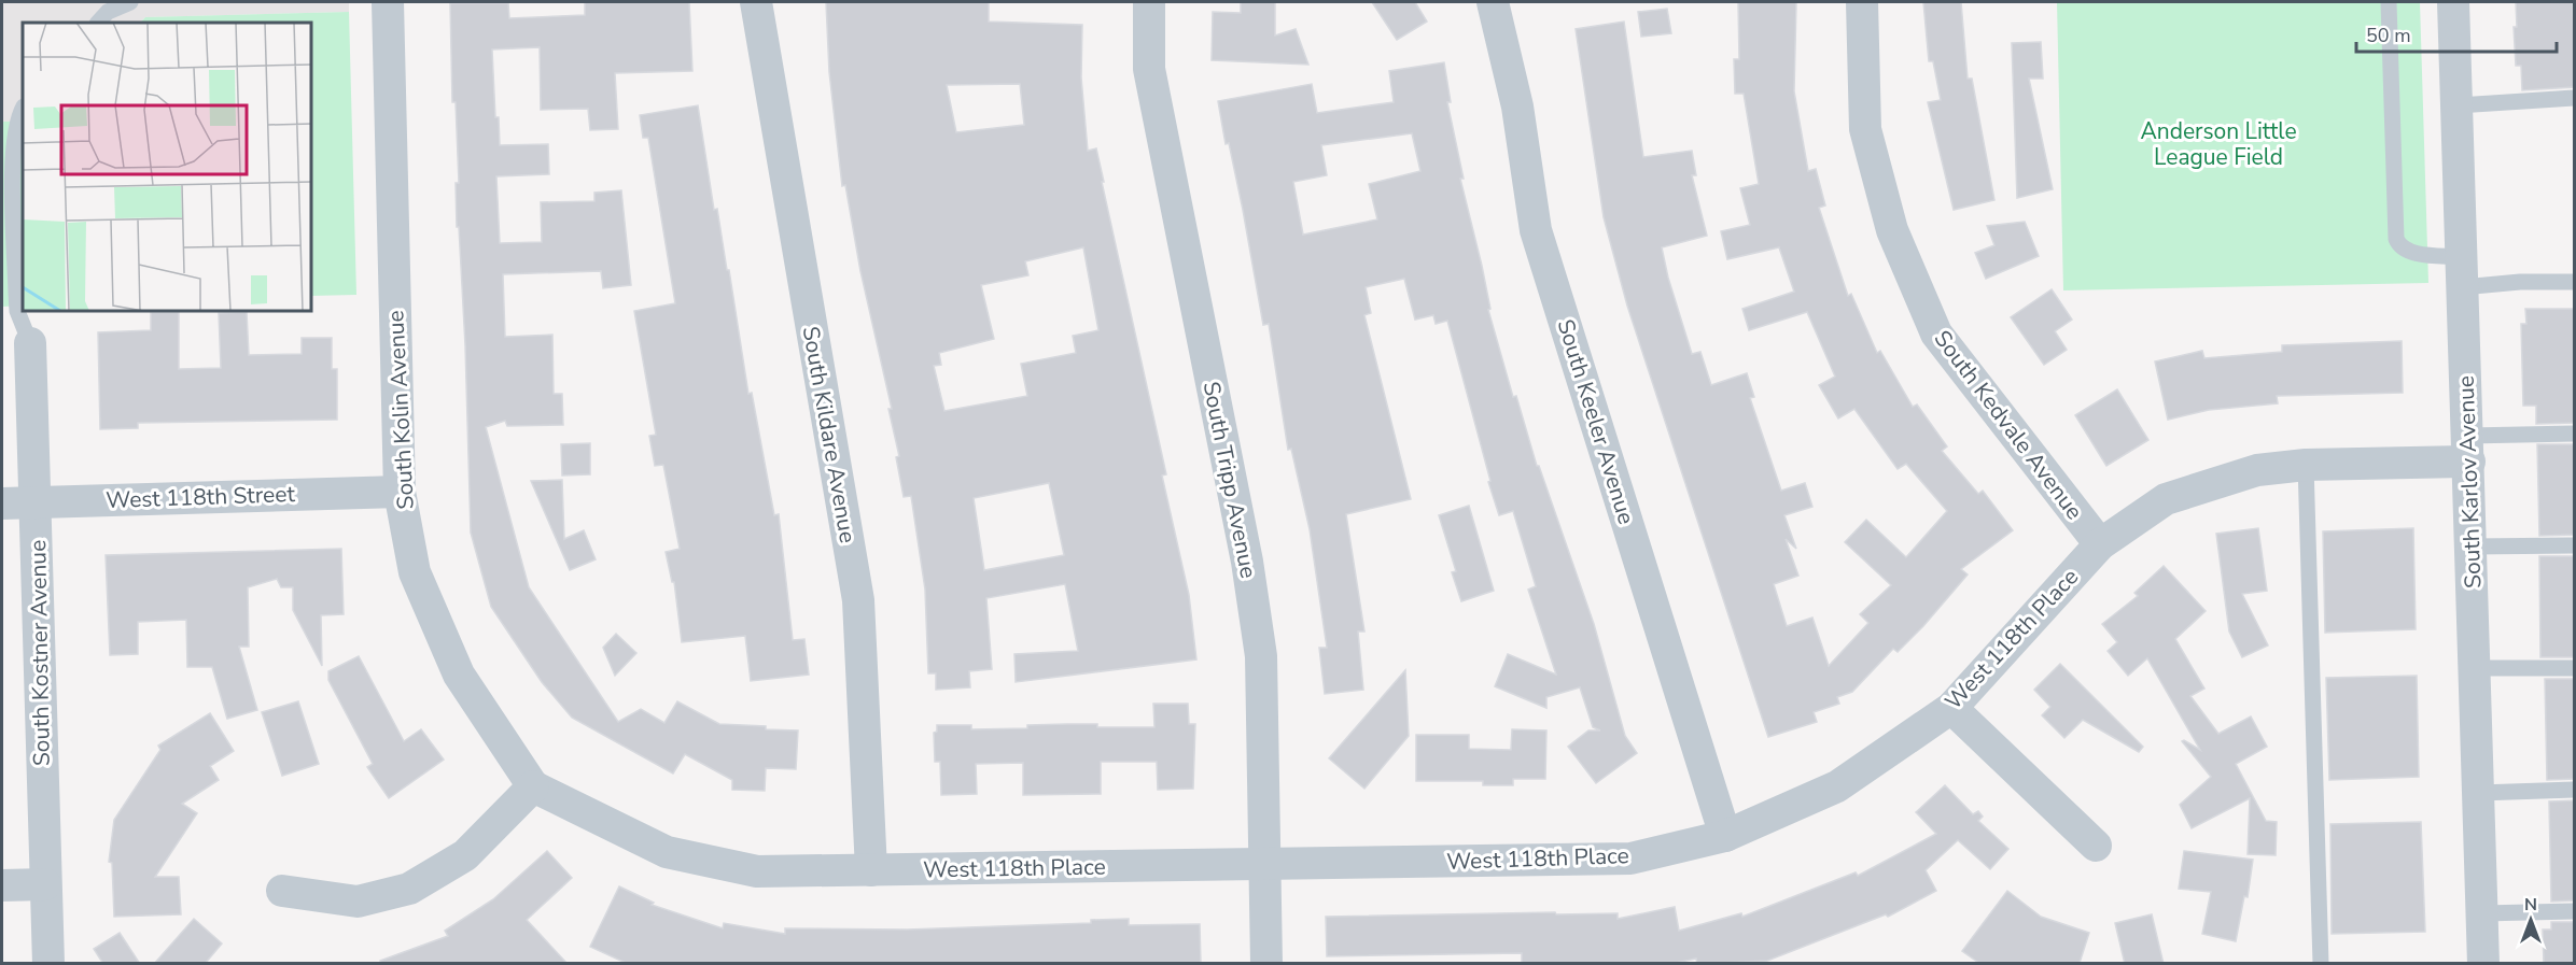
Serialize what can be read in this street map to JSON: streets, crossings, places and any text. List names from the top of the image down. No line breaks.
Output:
{"streets":{"street":["South Kolin Avenue","South Keeler Avenue","South Kedvale Avenue","South Kildare Avenue","South Tripp Avenue","South Karlov Avenue","West 118th Street","West 118th Place","South Kostner Avenue"]},"crossings":[["South Kolin Avenue","West 118th Street"],["South Kolin Avenue","West 118th Place"],["South Keeler Avenue","West 118th Place"],["South Kedvale Avenue","West 118th Place"],["South Kildare Avenue","West 118th Place"],["South Tripp Avenue","West 118th Place"],["South Karlov Avenue","West 118th Place"],["West 118th Street","South Kostner Avenue"]],"parks":["Anderson Little League Field"],"scale_bar":"50 m","north":"top"}
